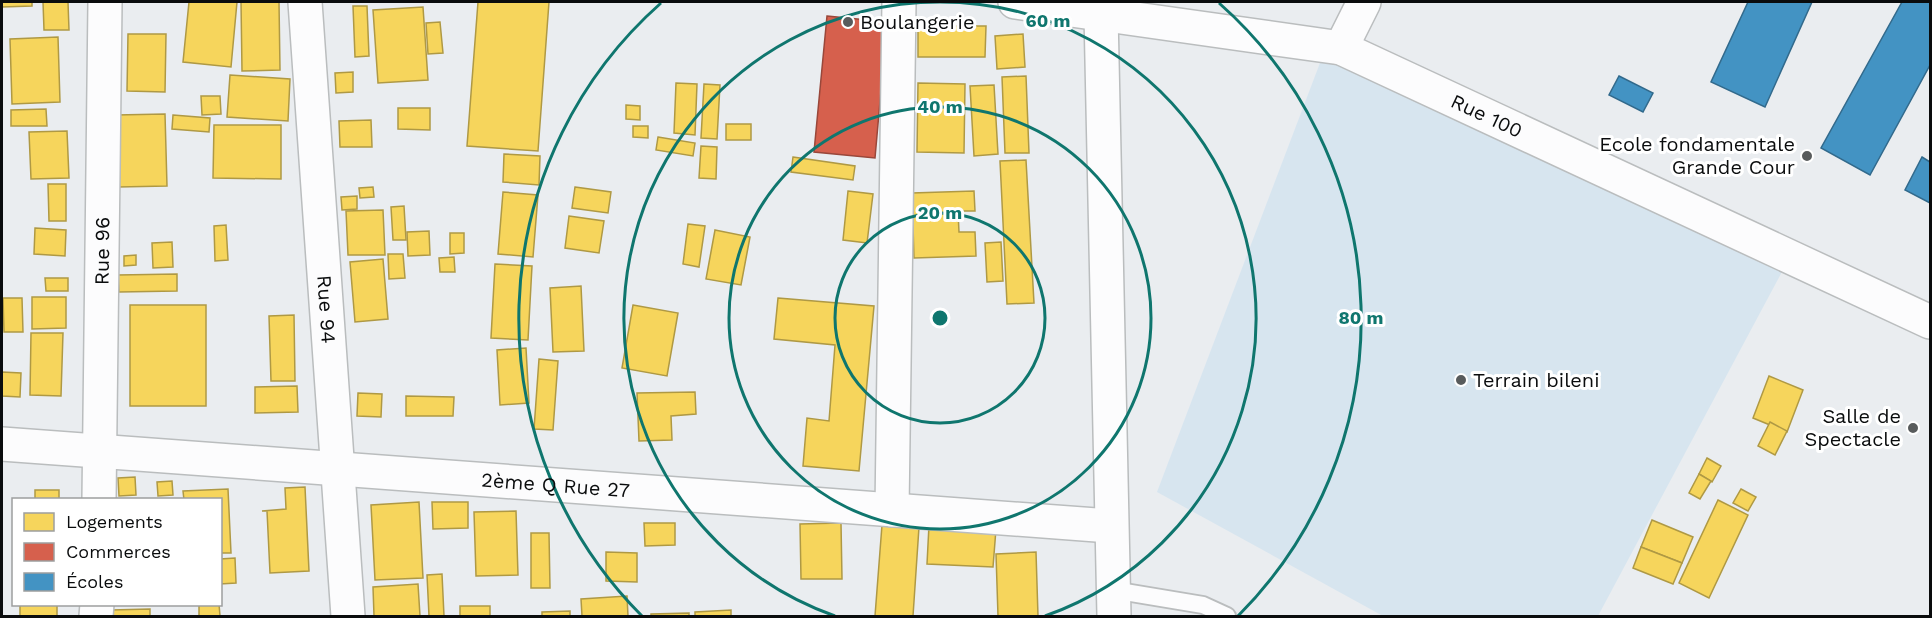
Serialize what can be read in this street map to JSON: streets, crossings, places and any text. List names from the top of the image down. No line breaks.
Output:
{"streets":{"street":["Rue 100","Rue 96","Rue 94","2ème Q Rue 27"]},"crossings":[["Rue 96","2ème Q Rue 27"],["Rue 94","2ème Q Rue 27"]],"places":["Boulangerie","Ecole fondamentale Grande Cour","Terrain bileni","Salle de Spectacle"],"legend":["Logements","Commerces","Écoles"],"rings":["60 m","40 m","20 m","80 m"]}
